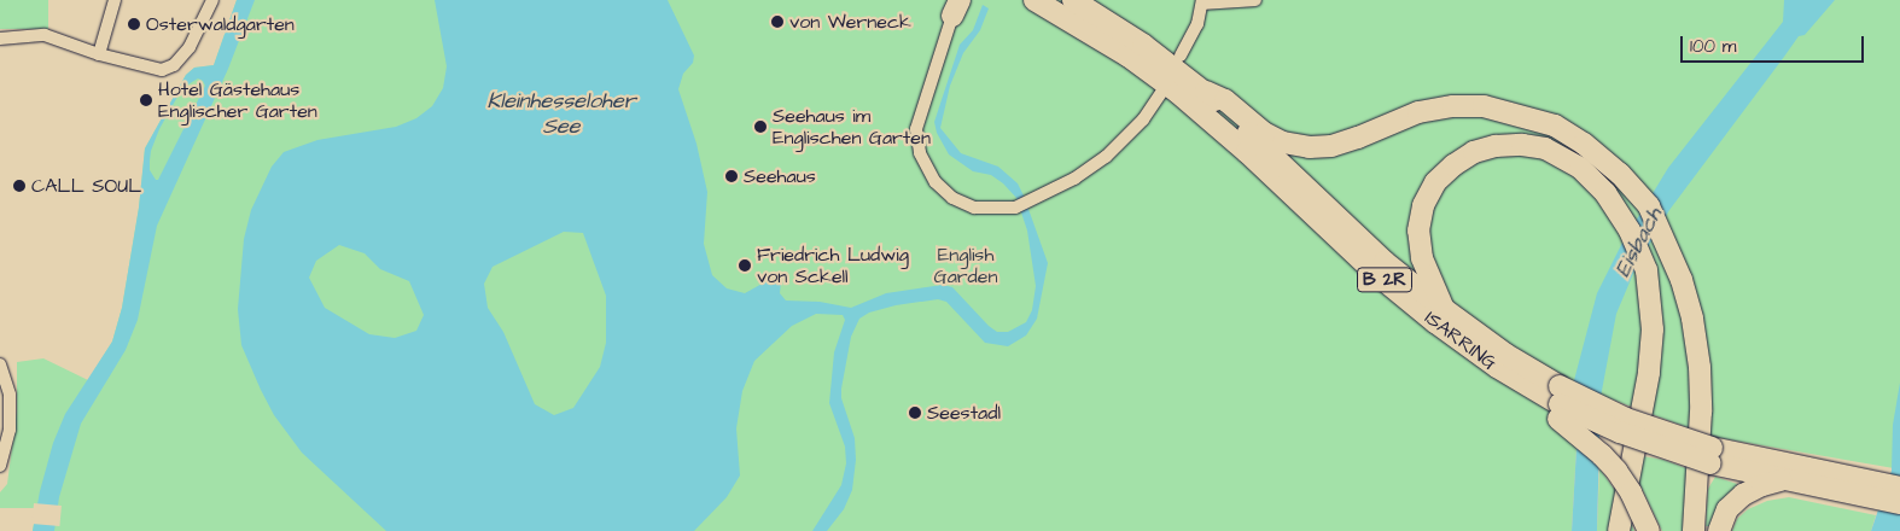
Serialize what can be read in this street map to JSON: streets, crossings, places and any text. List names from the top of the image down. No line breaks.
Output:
{"streets":{"highway":["B 2R","ISARRING"]},"water":["Kleinhesseloher See","Eisbach"],"parks":["English Garden"],"places":["von Werneck","Osterwaldgarten","Hotel Gästehaus Englischer Garten","Seehaus im Englischen Garten","Seehaus","CALL SOUL","Friedrich Ludwig von Sckell","Seestadl"],"scale_bar":"100 m"}
